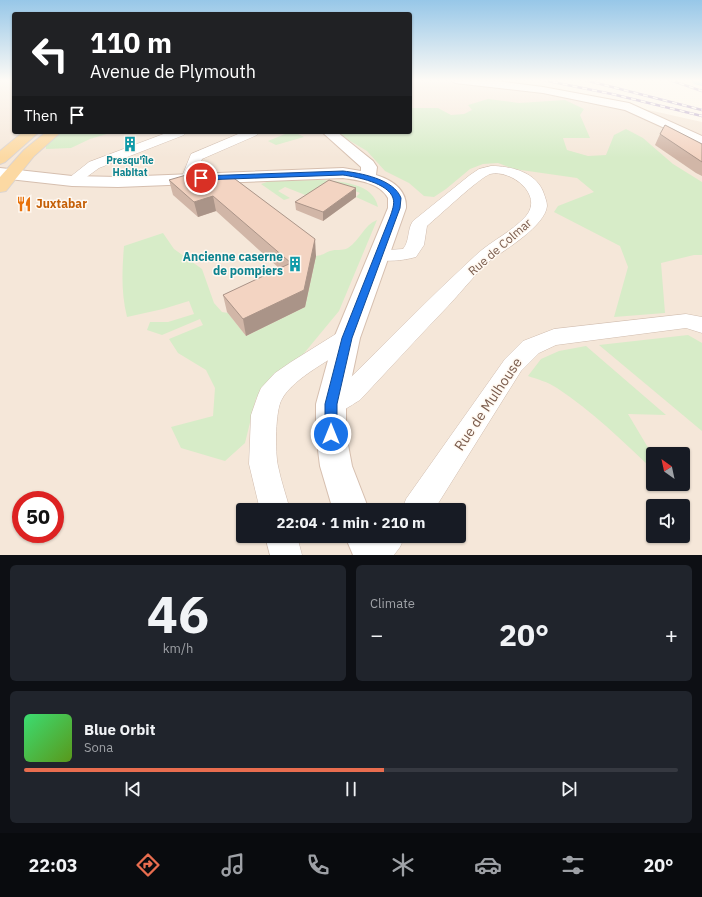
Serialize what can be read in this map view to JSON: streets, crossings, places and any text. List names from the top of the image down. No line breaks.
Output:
{"streets":{"street":["Rue de Colmar","Rue de Mulhouse"]},"places":{"building":["Presqu'île Habitat","Ancienne caserne de pompiers"],"restaurant":["Juxtabar"]},"north":"top left","page":{"turn":["110 m","Avenue de Plymouth"],"then":"Then","limit":"50","trip":"22:04 · 1 min · 210 m","tile":[["46","km/h"],"Climate"],"heat":["−","20°","+"],"song":["Blue Orbit","Sona"],"tabs":["22:03","20°"]}}
